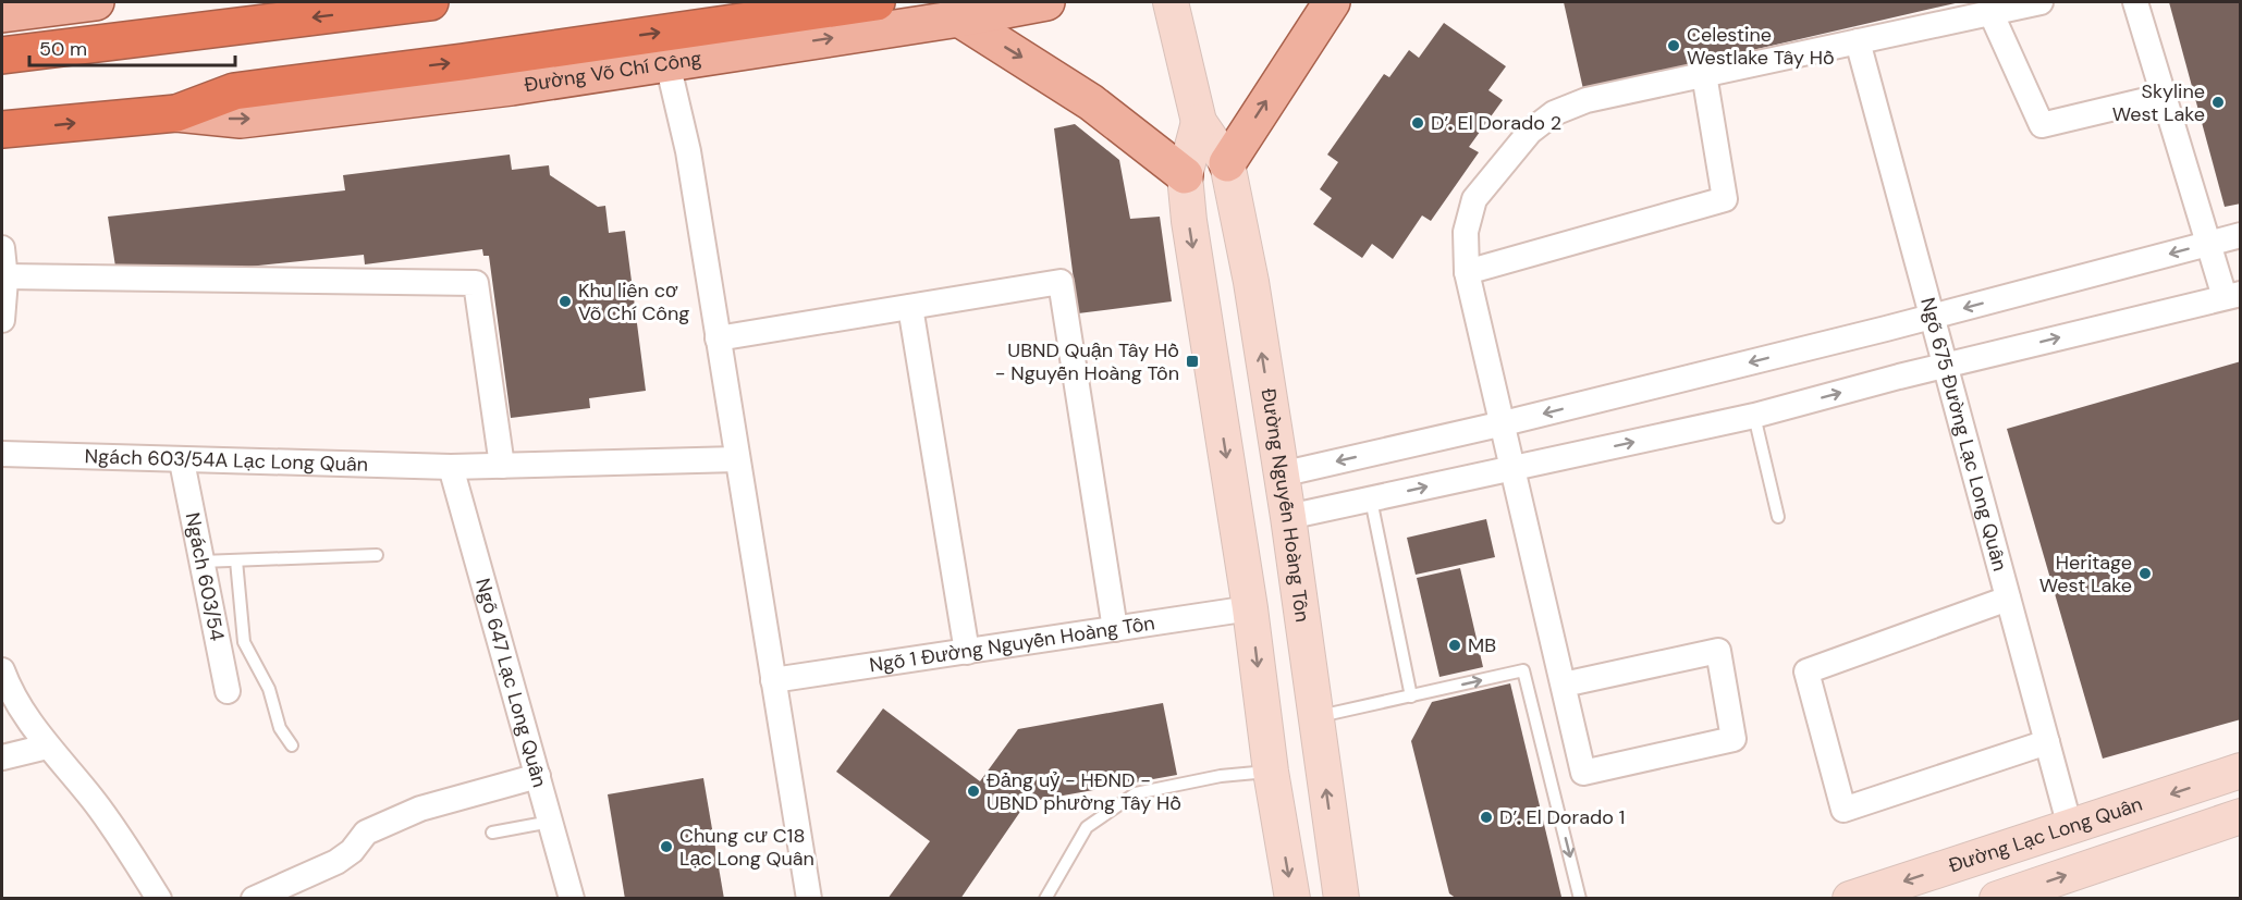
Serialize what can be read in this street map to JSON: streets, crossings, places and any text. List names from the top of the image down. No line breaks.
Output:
{"streets":{"highway":["Đường Võ Chí Công"],"main road":["Đường Nguyễn Hoàng Tôn","Đường Lạc Long Quân"],"street":["Ngõ 675 Đường Lạc Long Quân","Ngách 603/54A Lạc Long Quân","Ngách 603/54","Ngõ 1 Đường Nguyễn Hoàng Tôn","Ngõ 647 Lạc Long Quân"]},"crossings":[["Ngõ 675 Đường Lạc Long Quân","Đường Lạc Long Quân"],["Ngách 603/54A Lạc Long Quân","Ngách 603/54"],["Ngách 603/54A Lạc Long Quân","Ngõ 647 Lạc Long Quân"],["Đường Nguyễn Hoàng Tôn","Ngõ 1 Đường Nguyễn Hoàng Tôn"]],"one_way":["Đường Võ Chí Công"],"places":{"other":["Celestine Westlake Tây Hồ","Skyline West Lake","D’. El Dorado 2","Khu liên cơ Võ Chí Công","Heritage West Lake","MB","Đảng uỷ - HĐND - UBND phường Tây Hồ","D’. El Dorado 1","Chung cư C18 Lạc Long Quân"],"transit":["UBND Quận Tây Hồ - Nguyễn Hoàng Tôn"]},"scale_bar":"50 m"}
